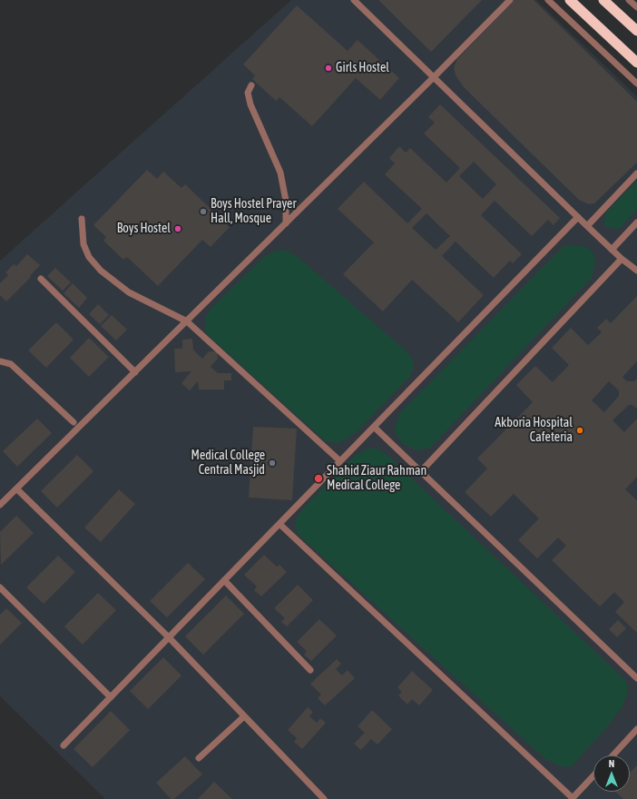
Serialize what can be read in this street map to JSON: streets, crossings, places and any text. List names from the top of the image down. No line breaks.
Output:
{"places":["Girls Hostel","Boys Hostel Prayer Hall, Mosque","Boys Hostel","Akboria Hospital Cafeteria","Medical College Central Masjid","Shahid Ziaur Rahman Medical College"],"north":"top"}
